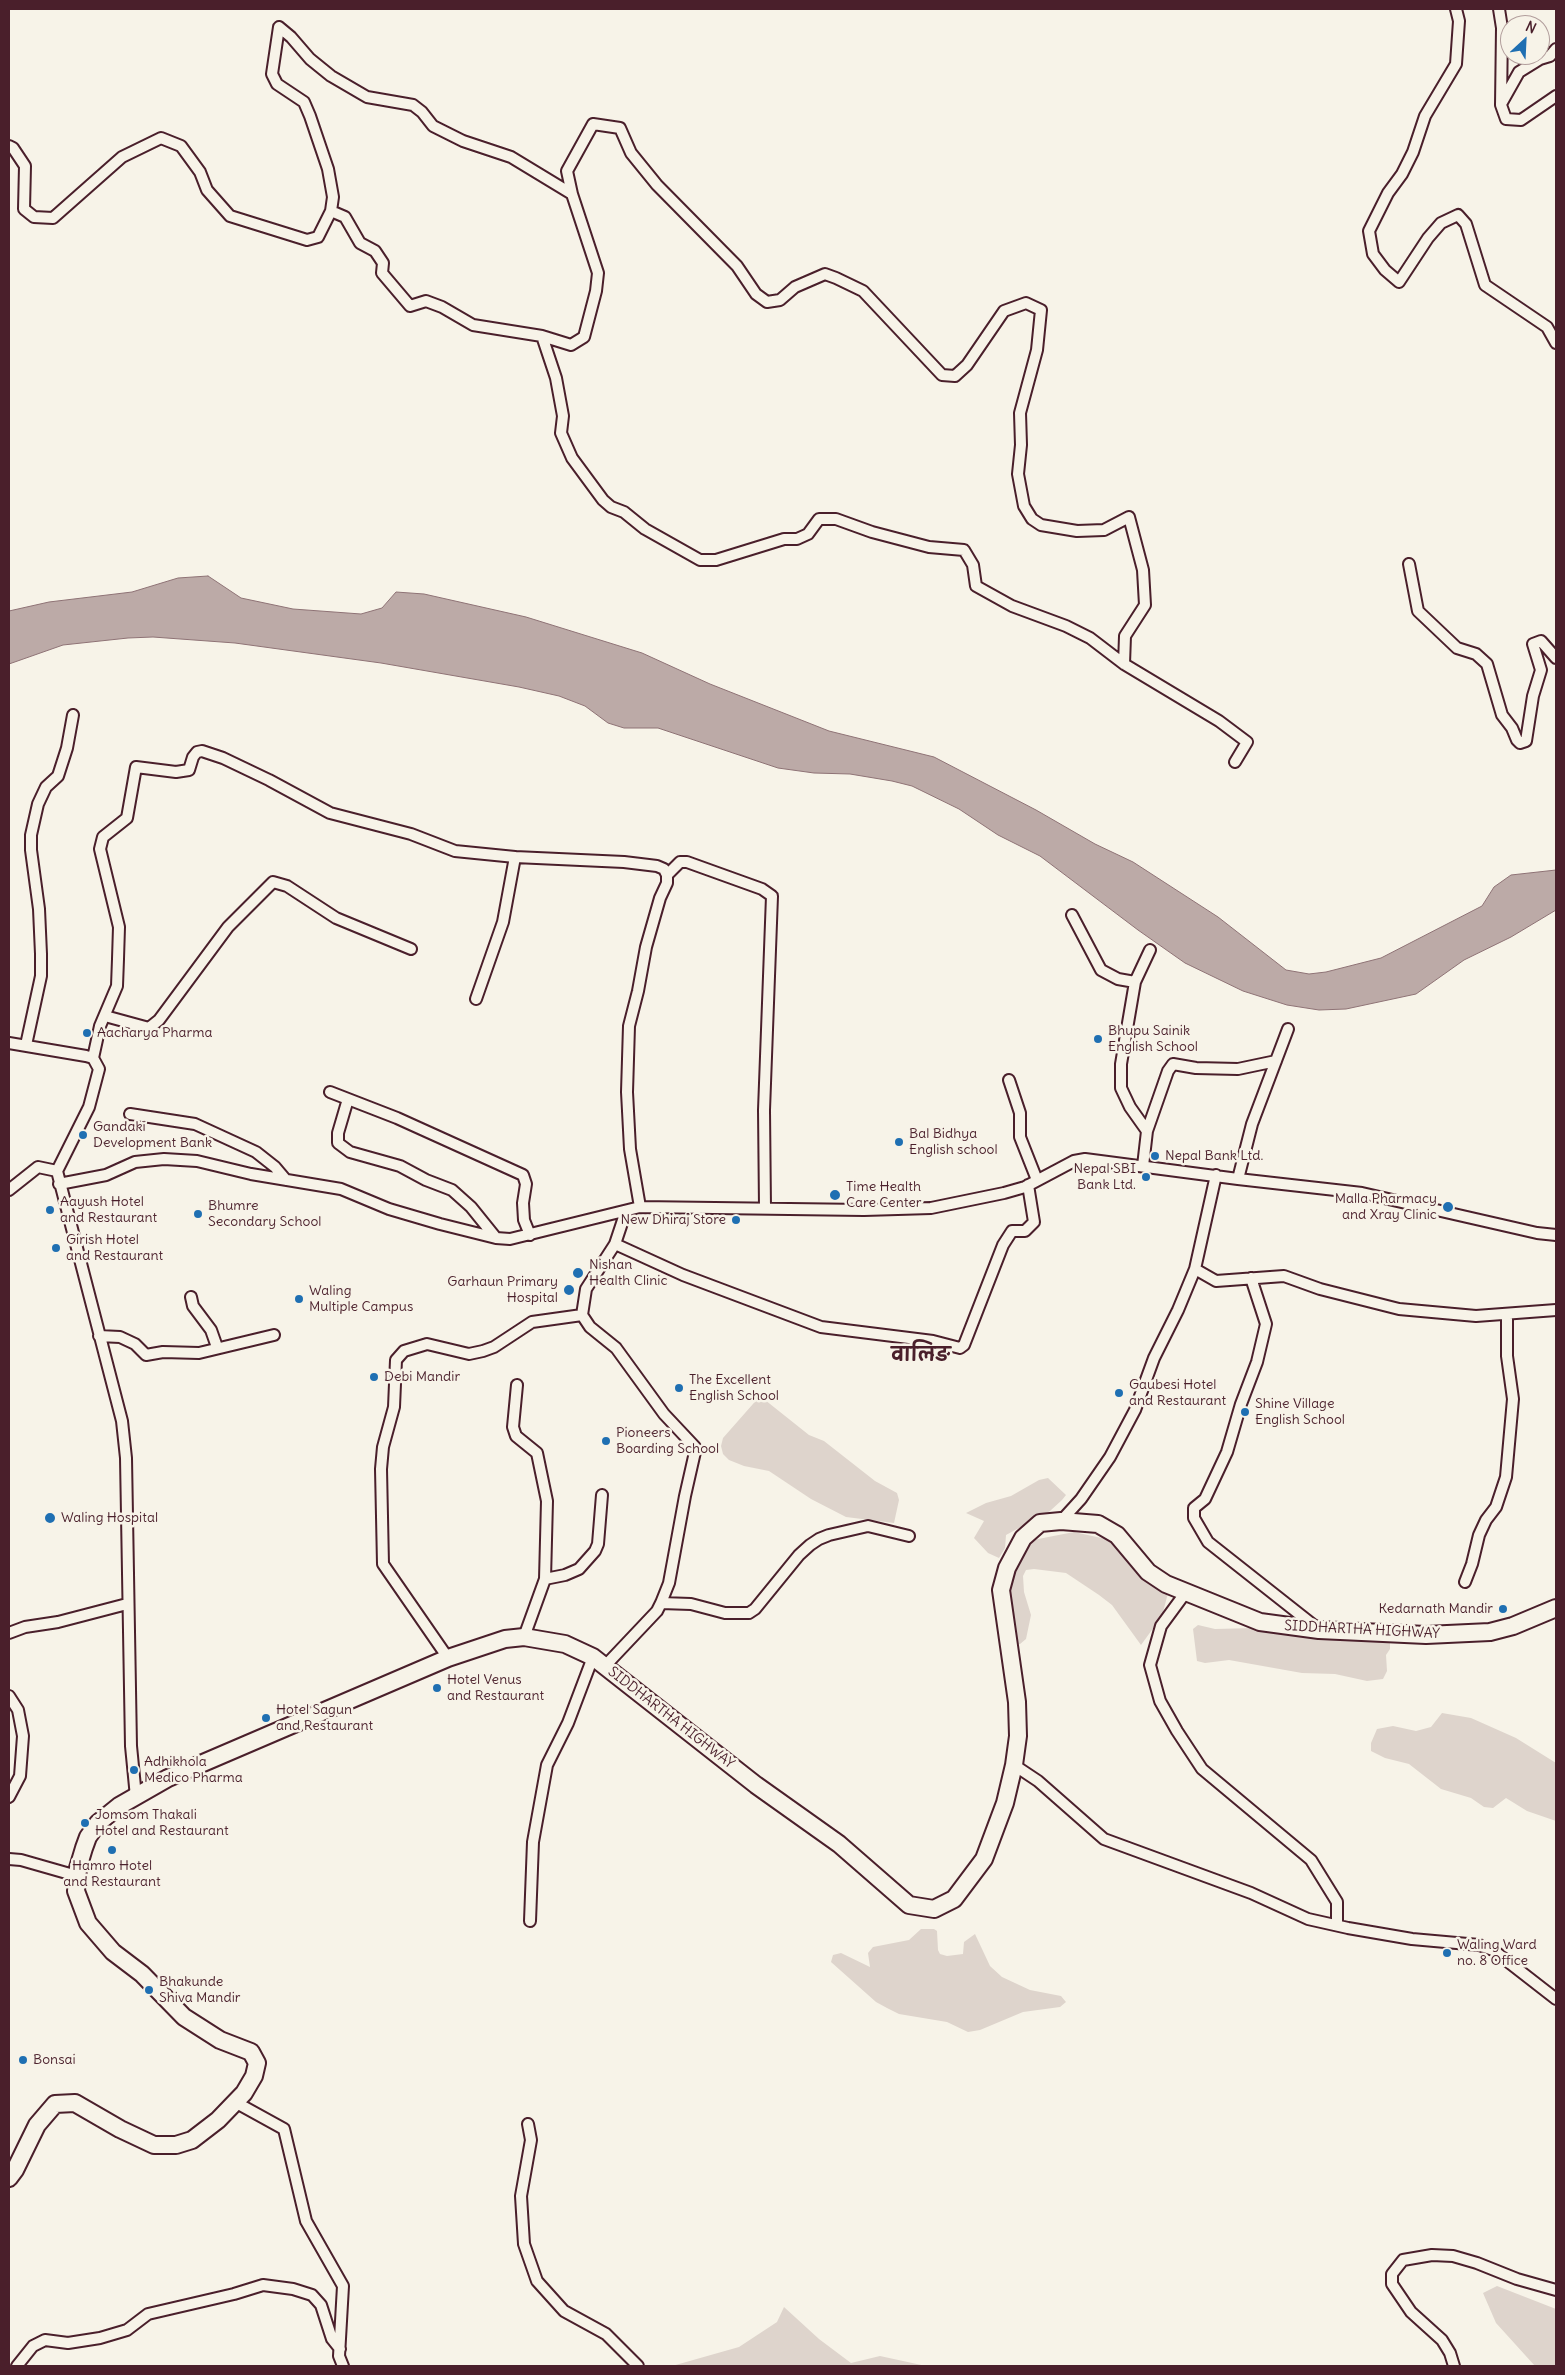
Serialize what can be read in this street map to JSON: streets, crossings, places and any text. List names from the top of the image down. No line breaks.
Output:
{"streets":{"highway":["SIDDHARTHA HIGHWAY"]},"districts":["वालिङ"],"places":["Aacharya Pharma","Bhupu Sainik English School","Gandaki Development Bank","Bal Bidhya English school","Nepal Bank Ltd.","Nepal SBI Bank Ltd.","Time Health Care Center","Malla Pharmacy and Xray Clinic","Aayush Hotel and Restaurant","Bhumre Secondary School","New Dhiraj Store","Girish Hotel and Restaurant","Nishan Health Clinic","Garhaun Primary Hospital","Waling Multiple Campus","Debi Mandir","The Excellent English School","Gaubesi Hotel and Restaurant","Shine Village English School","Pioneers Boarding School","Waling Hospital","Kedarnath Mandir","Hotel Venus and Restaurant","Hotel Sagun and Restaurant","Adhikhola Medico Pharma","Jomsom Thakali Hotel and Restaurant","Hamro Hotel and Restaurant","Waling Ward no. 8 Office","Bhakunde Shiva Mandir","Bonsai"],"north":"top right"}
